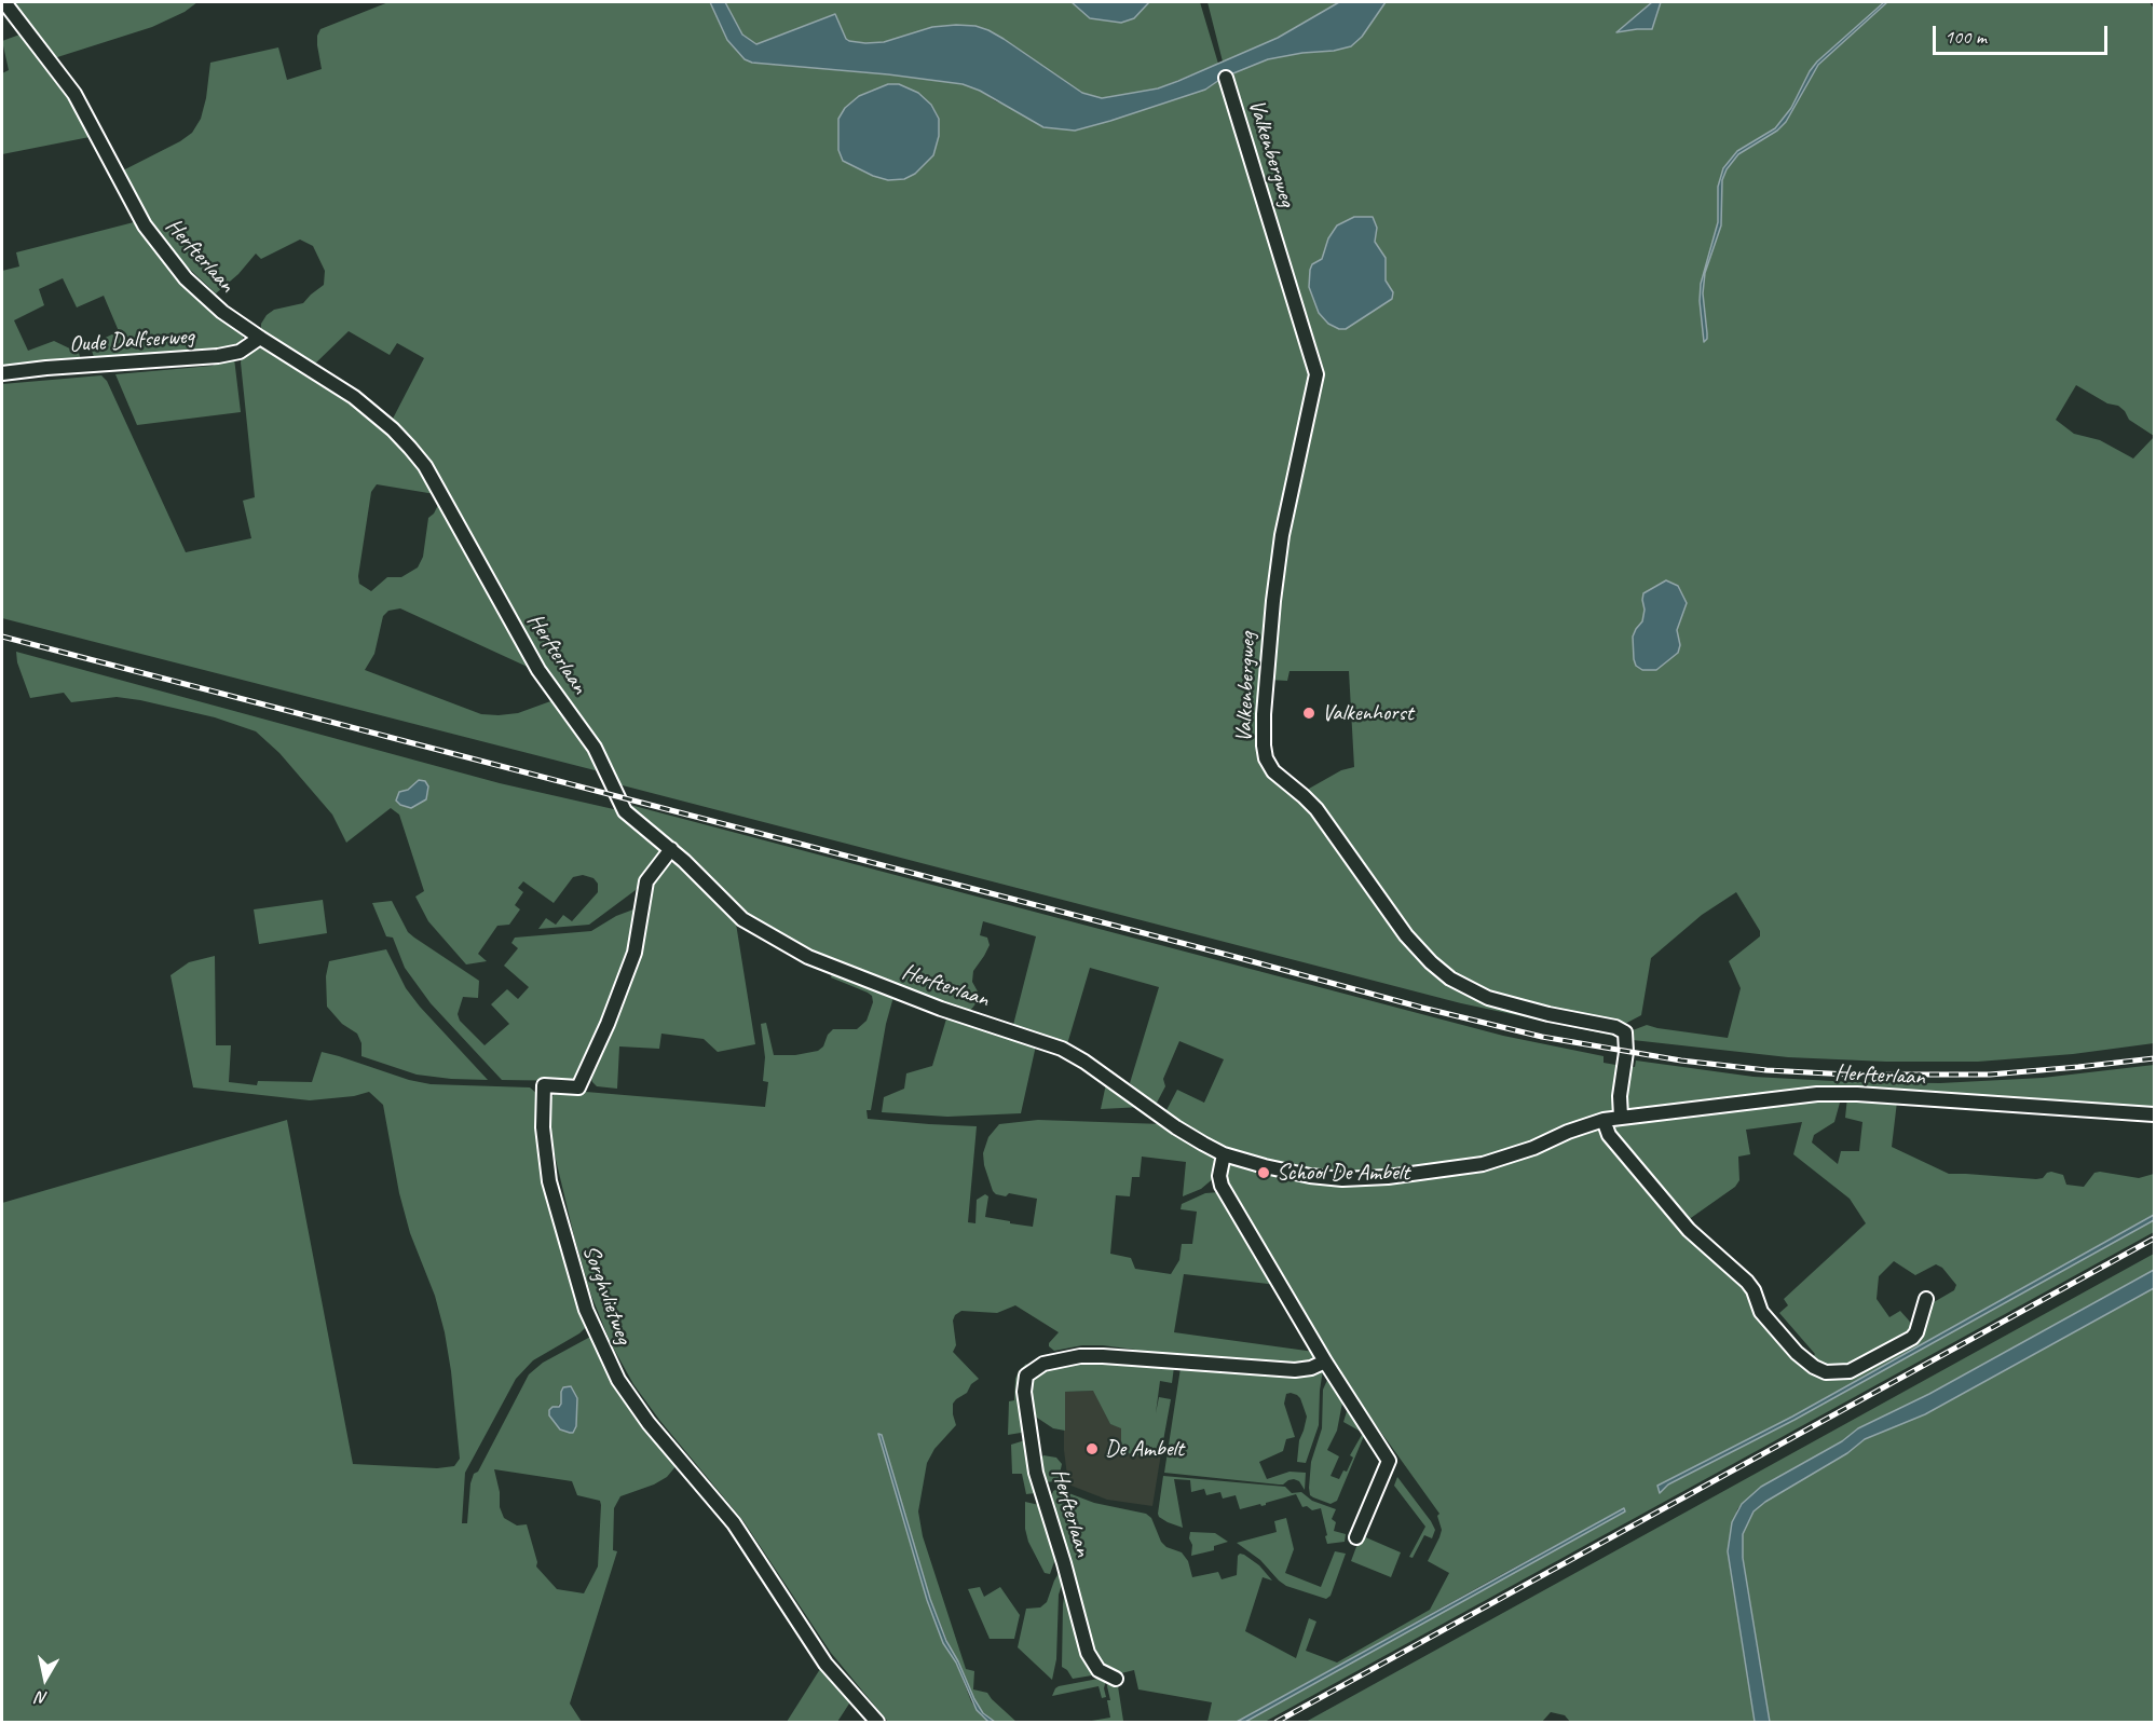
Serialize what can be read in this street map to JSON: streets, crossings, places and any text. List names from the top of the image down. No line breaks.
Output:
{"streets":{"street":["Valkenbergweg","Herfterlaan","Oude Dalfserweg","Sorghvlietweg"]},"crossings":[["Valkenbergweg","Herfterlaan"],["Herfterlaan","Oude Dalfserweg"],["Herfterlaan","Sorghvlietweg"]],"places":["Valkenhorst","School De Ambelt","De Ambelt"],"scale_bar":"100 m","north":"bottom"}
